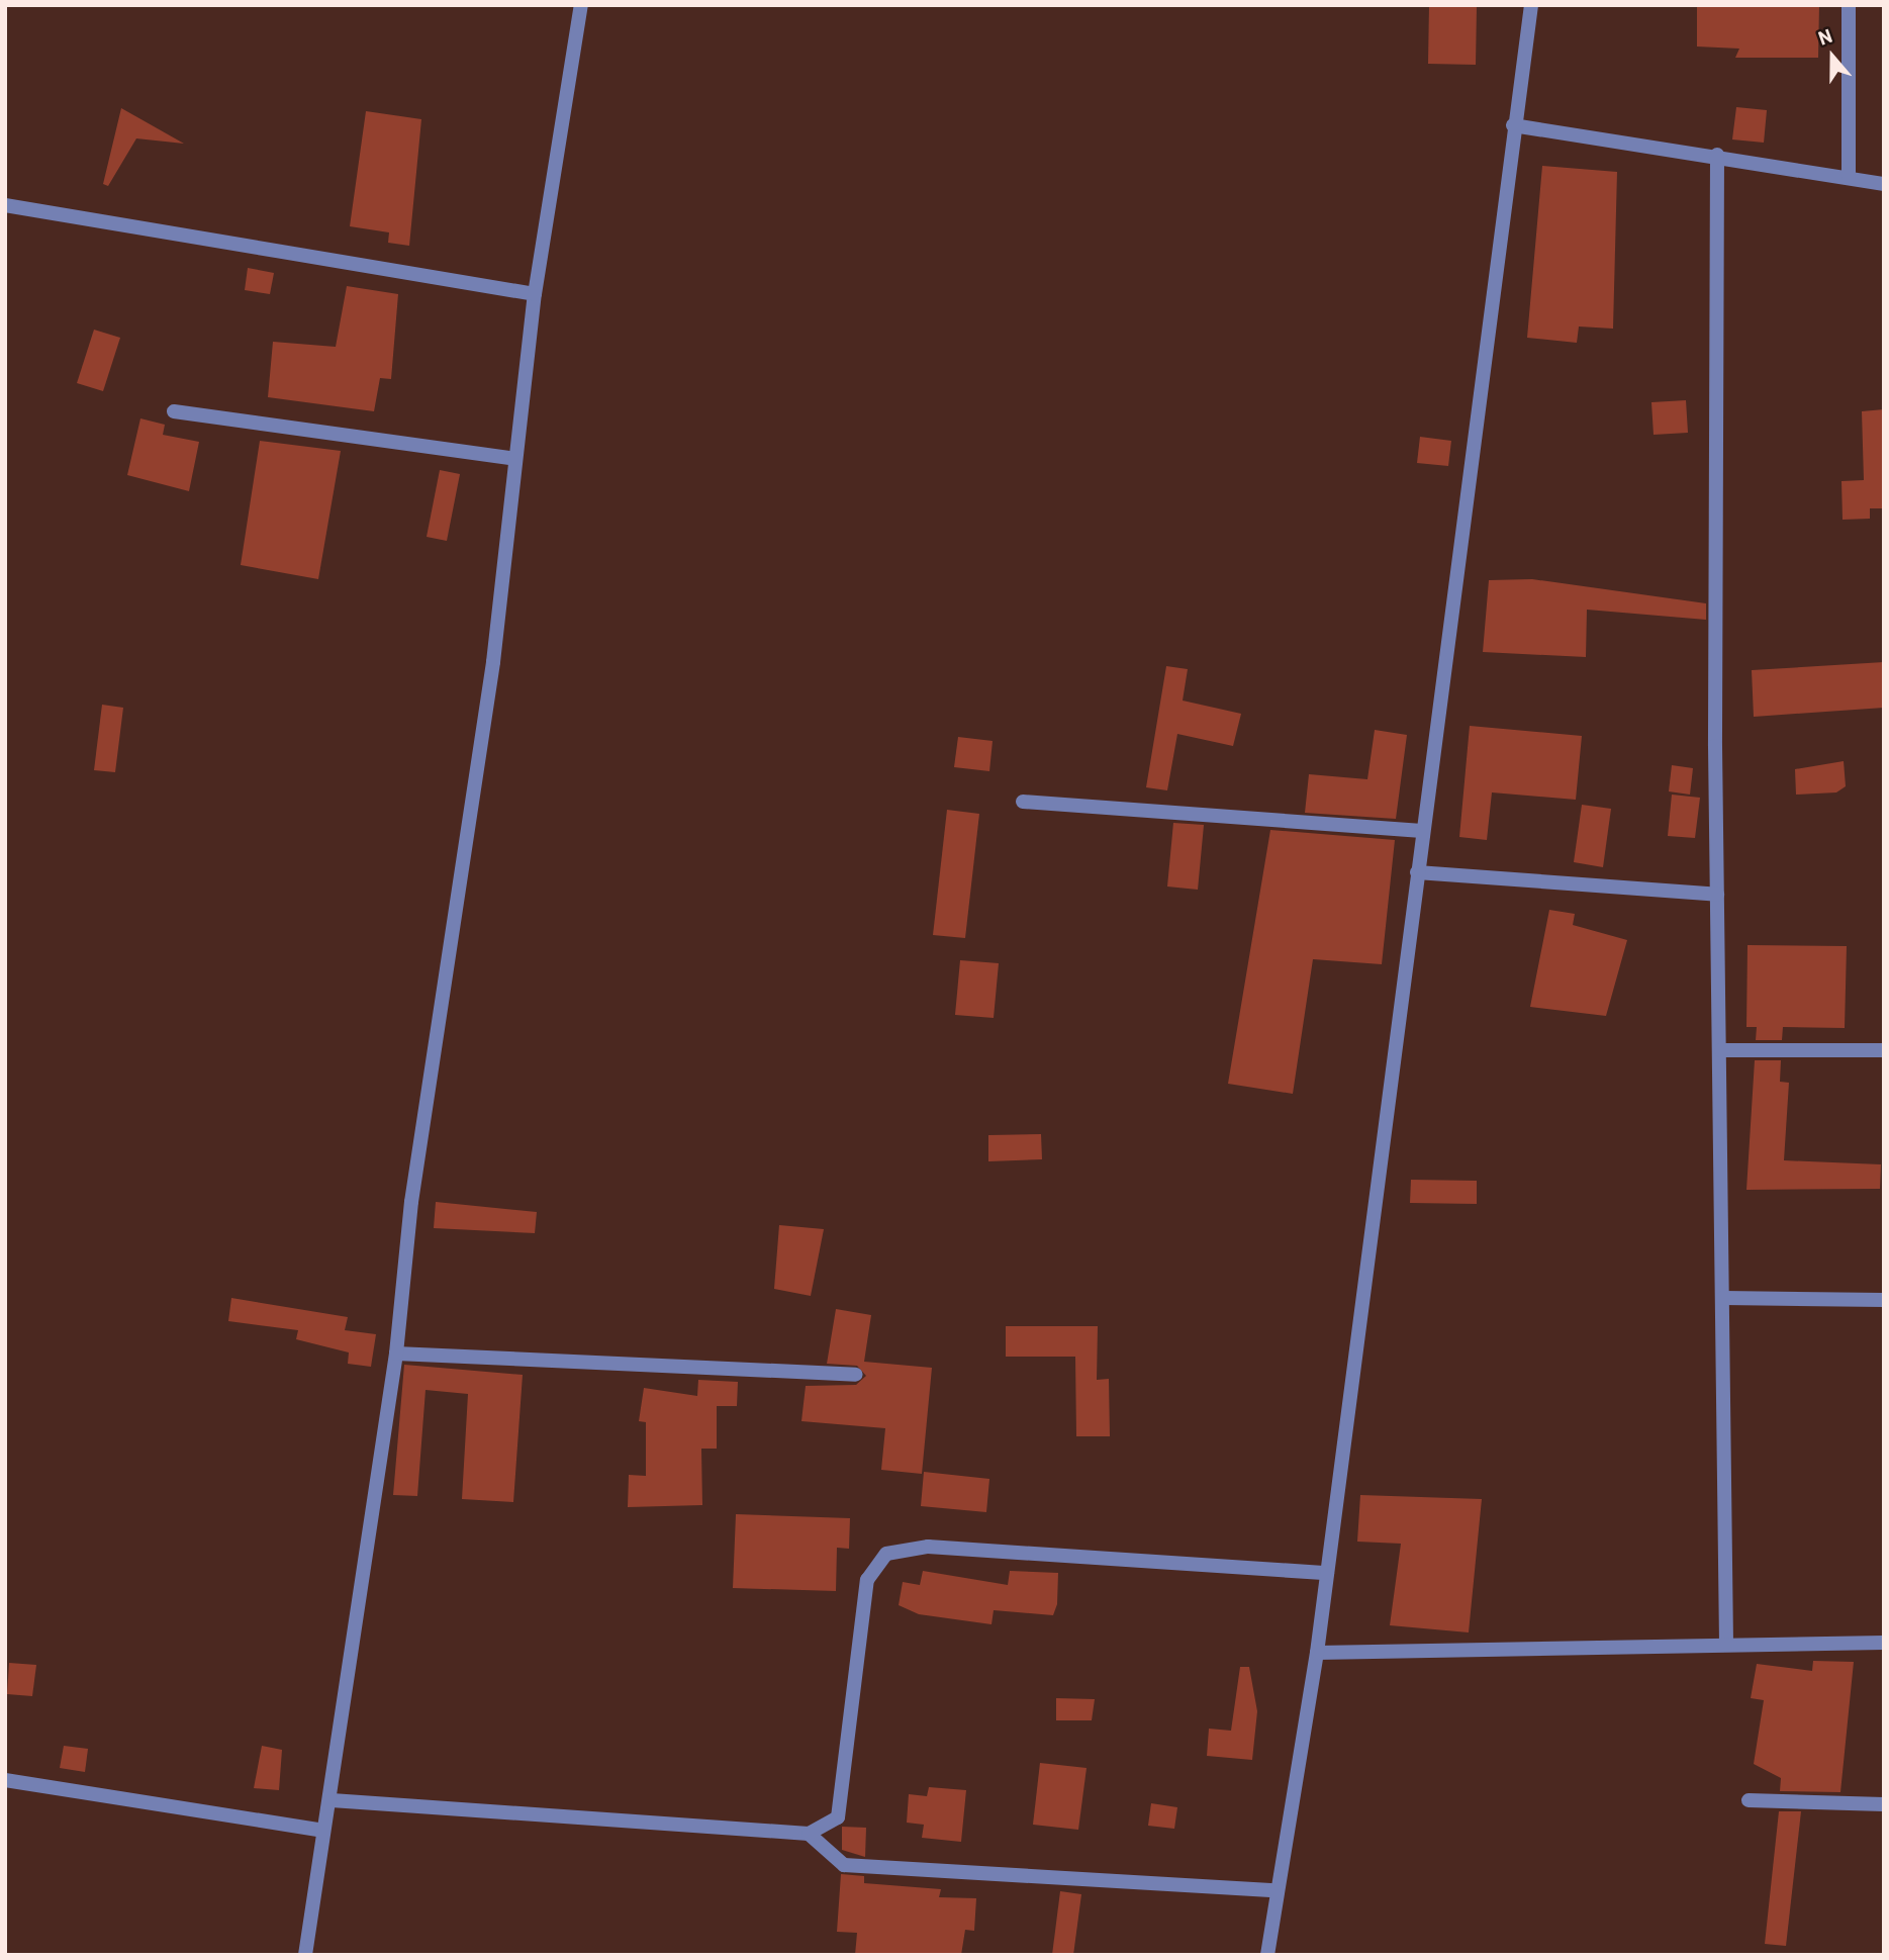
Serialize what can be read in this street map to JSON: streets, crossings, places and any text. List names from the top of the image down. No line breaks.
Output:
{"north":"top"}
